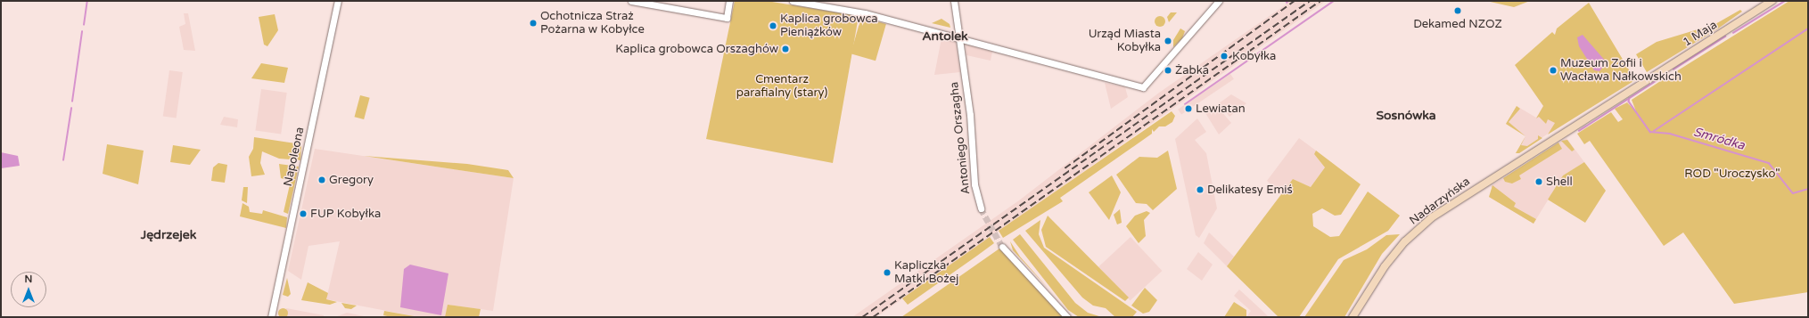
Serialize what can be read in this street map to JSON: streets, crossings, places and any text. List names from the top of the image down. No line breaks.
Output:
{"streets":{"main road":["1 Maja","Nadarzyńska"],"street":["Antoniego Orszagha","Napoleona"]},"crossings":[["1 Maja","Nadarzyńska"]],"districts":["Antolek","Sosnówka","Jędrzejek"],"water":["Smródka"],"parks":["Cmentarz parafialny (stary)","ROD \"Uroczysko\""],"places":["Dekamed NZOZ","Ochotnicza Straż Pożarna w Kobyłce","Kaplica grobowca Pieniążków","Urząd Miasta Kobyłka","Kaplica grobowca Orszaghów","Kobyłka","Żabka","Muzeum Zofii i Wacława Nałkowskich","Lewiatan","Gregory","Shell","Delikatesy Emiś","FUP Kobyłka","Kapliczka Matki Bożej"],"north":"top"}
